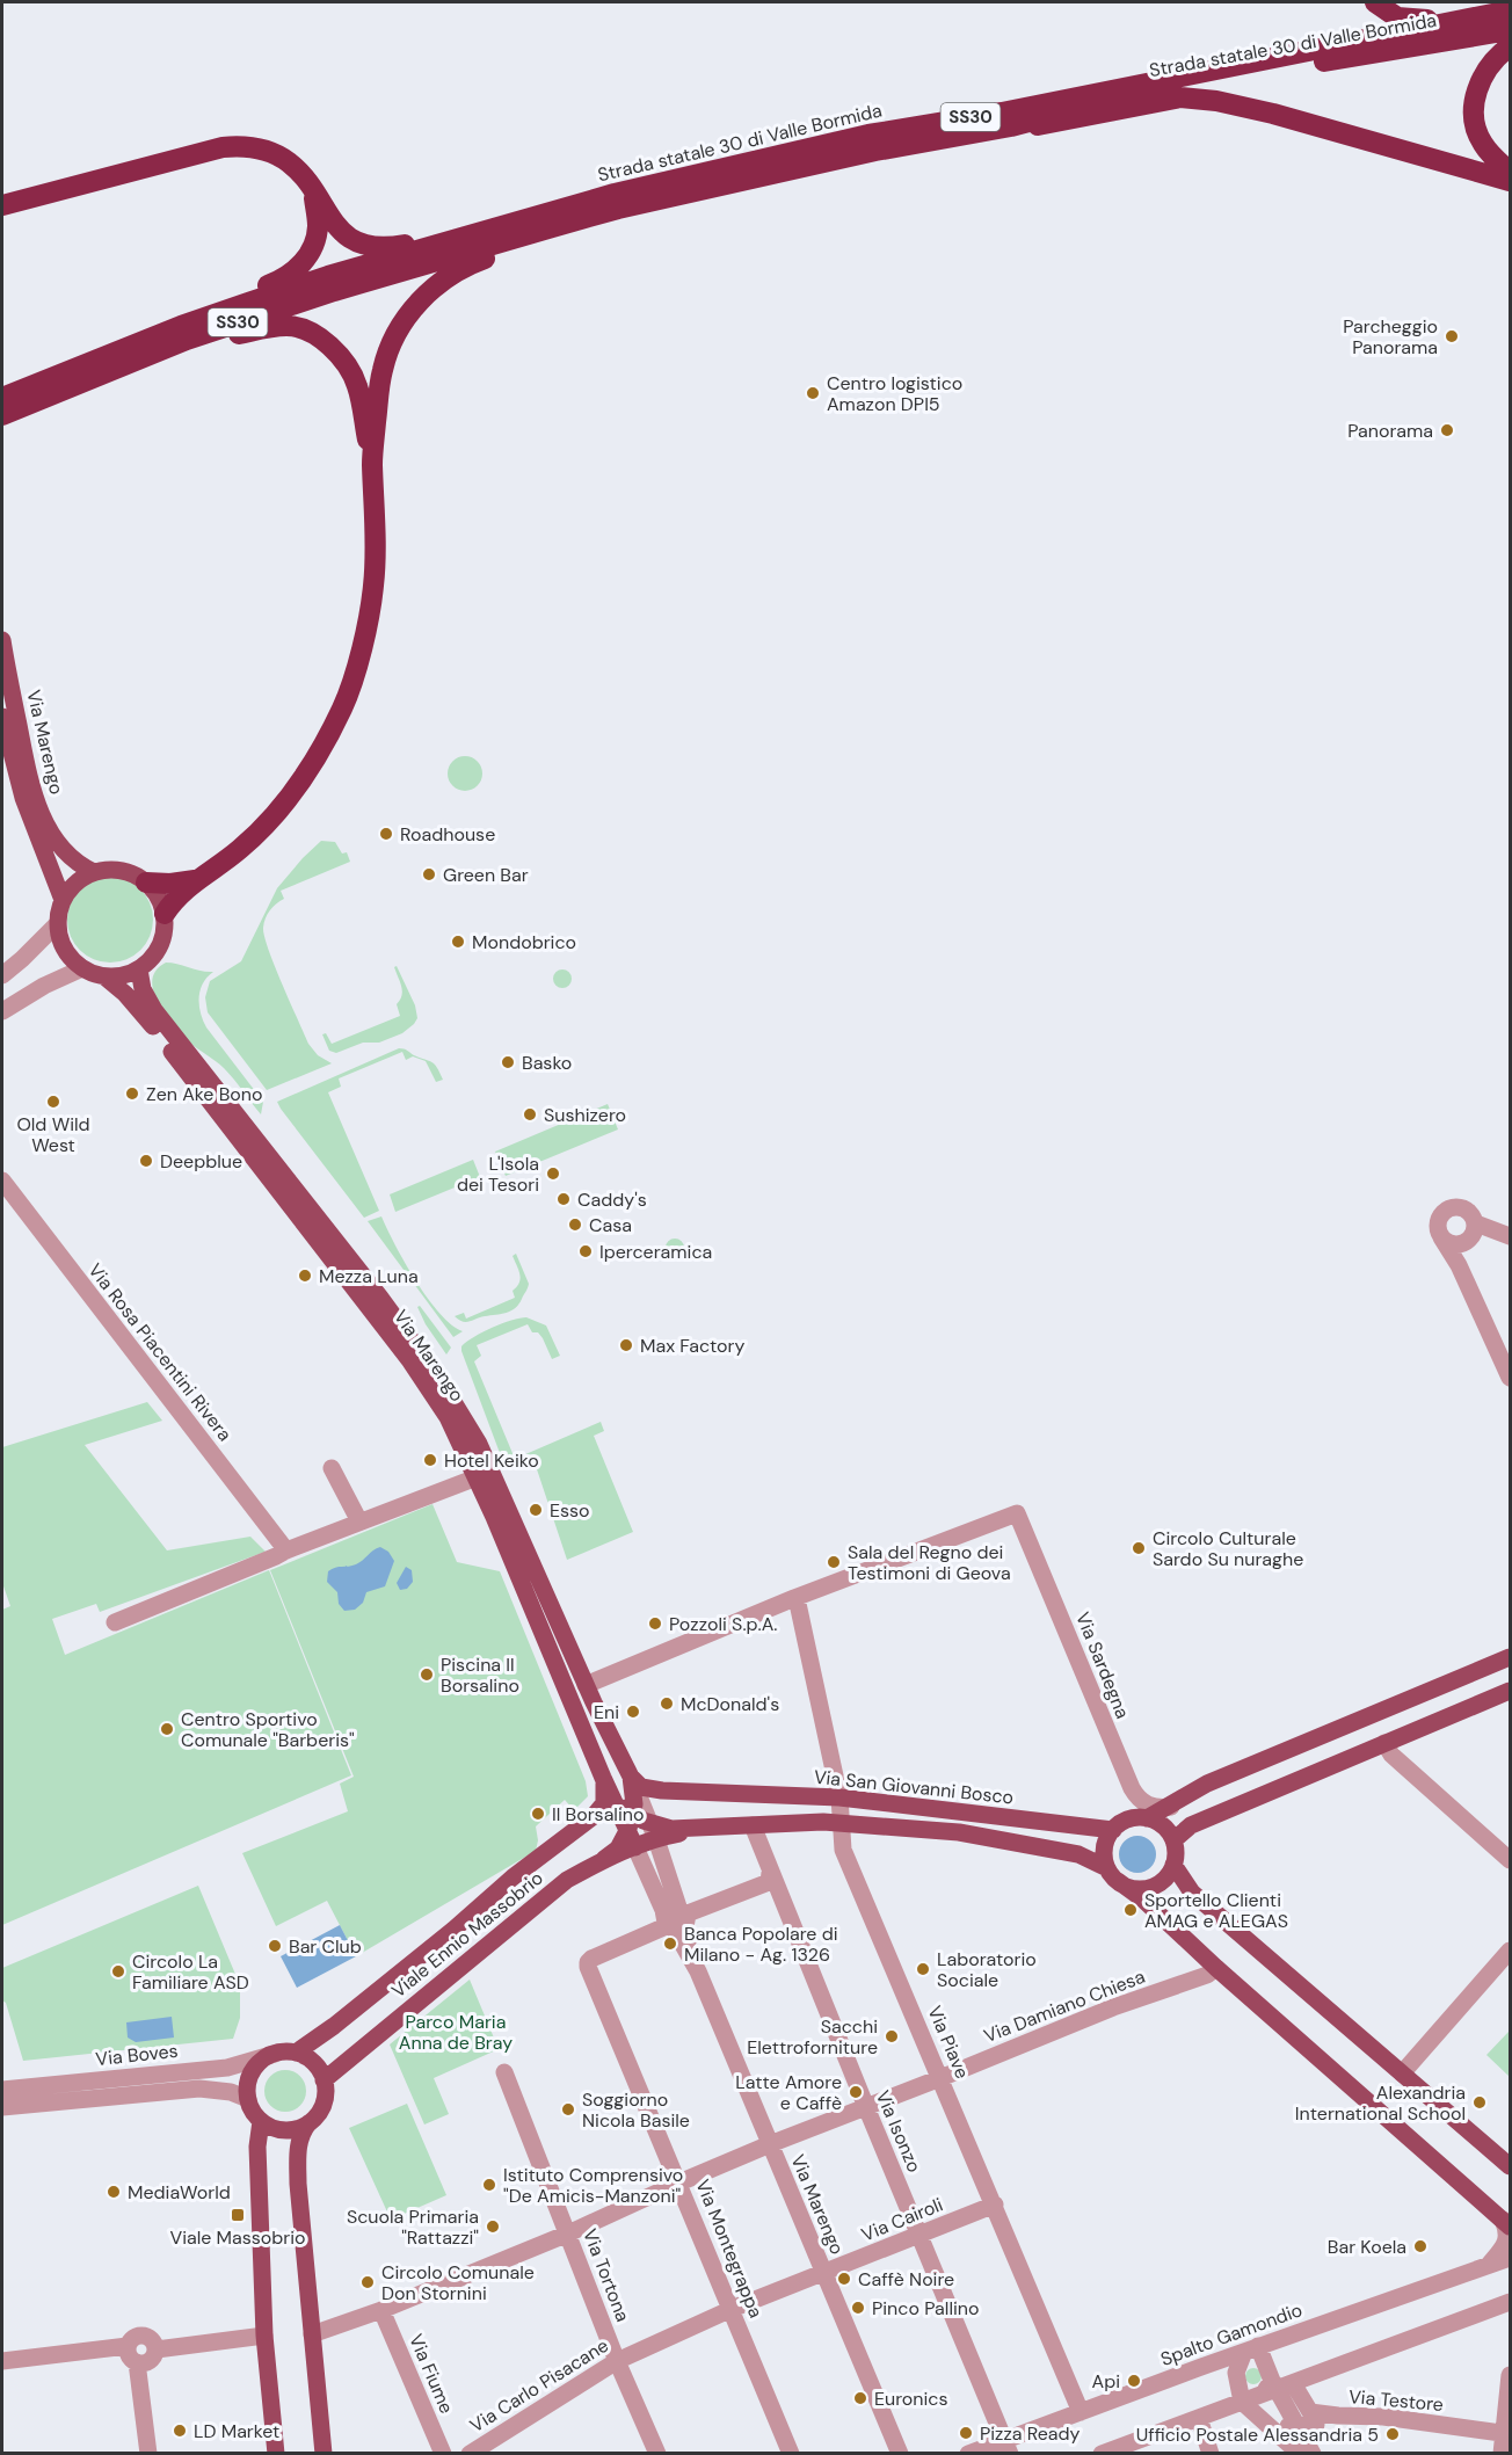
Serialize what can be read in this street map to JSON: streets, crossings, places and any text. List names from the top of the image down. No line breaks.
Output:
{"streets":{"highway":["Strada statale 30 di Valle Bormida","SS30"],"main road":["Via Marengo","Via San Giovanni Bosco","Viale Ennio Massobrio"],"street":["Via Rosa Piacentini Rivera","Via Sardegna","Via Damiano Chiesa","Via Piave","Via Boves","Via Isonzo","Via Cairoli","Via Montegrappa","Via Tortona","Spalto Gamondio","Via Fiume","Via Carlo Pisacane","Via Testore"]},"crossings":[["Via Marengo","Via Damiano Chiesa"],["Via Marengo","Via Cairoli"],["Via Marengo","Via Montegrappa"],["Via Marengo","Via Carlo Pisacane"],["Via Sardegna","Via San Giovanni Bosco"],["Via Sardegna","Via Piave"],["Via San Giovanni Bosco","Via Piave"],["Viale Ennio Massobrio","Via Boves"],["Via Damiano Chiesa","Via Piave"],["Via Damiano Chiesa","Via Isonzo"],["Via Damiano Chiesa","Via Montegrappa"],["Via Damiano Chiesa","Via Tortona"],["Via Damiano Chiesa","Via Fiume"],["Via Piave","Via Cairoli"],["Via Piave","Spalto Gamondio"],["Via Isonzo","Via Cairoli"],["Via Isonzo","Spalto Gamondio"],["Via Cairoli","Via Carlo Pisacane"],["Via Montegrappa","Via Carlo Pisacane"],["Via Tortona","Via Carlo Pisacane"]],"parks":["Parco Maria Anna de Bray"],"places":{"other":["Parcheggio Panorama","Centro logistico Amazon DPI5","Panorama","Roadhouse","Green Bar","Mondobrico","Basko","Zen Ake Bono","Old Wild West","Sushizero","Deepblue","L'Isola dei Tesori","Caddy's","Casa","Iperceramica","Mezza Luna","Max Factory","Hotel Keiko","Esso","Circolo Culturale Sardo Su nuraghe","Sala del Regno dei Testimoni di Geova","Pozzoli S.p.A.","Piscina Il Borsalino","McDonald's","Eni","Centro Sportivo Comunale \"Barberis\"","Il Borsalino","Sportello Clienti AMAG e ALEGAS","Banca Popolare di Milano - Ag. 1326","Bar Club","Laboratorio Sociale","Circolo La Familiare ASD","Sacchi Elettroforniture","Latte Amore e Caffè","Alexandria International School","Soggiorno Nicola Basile","Istituto Comprensivo \"De Amicis-Manzoni\"","MediaWorld","Scuola Primaria \"Rattazzi\"","Bar Koela","Caffè Noire","Circolo Comunale Don Stornini","Pinco Pallino","Api","Euronics","LD Market","Pizza Ready","Ufficio Postale Alessandria 5"],"transit":["Viale Massobrio"]}}
